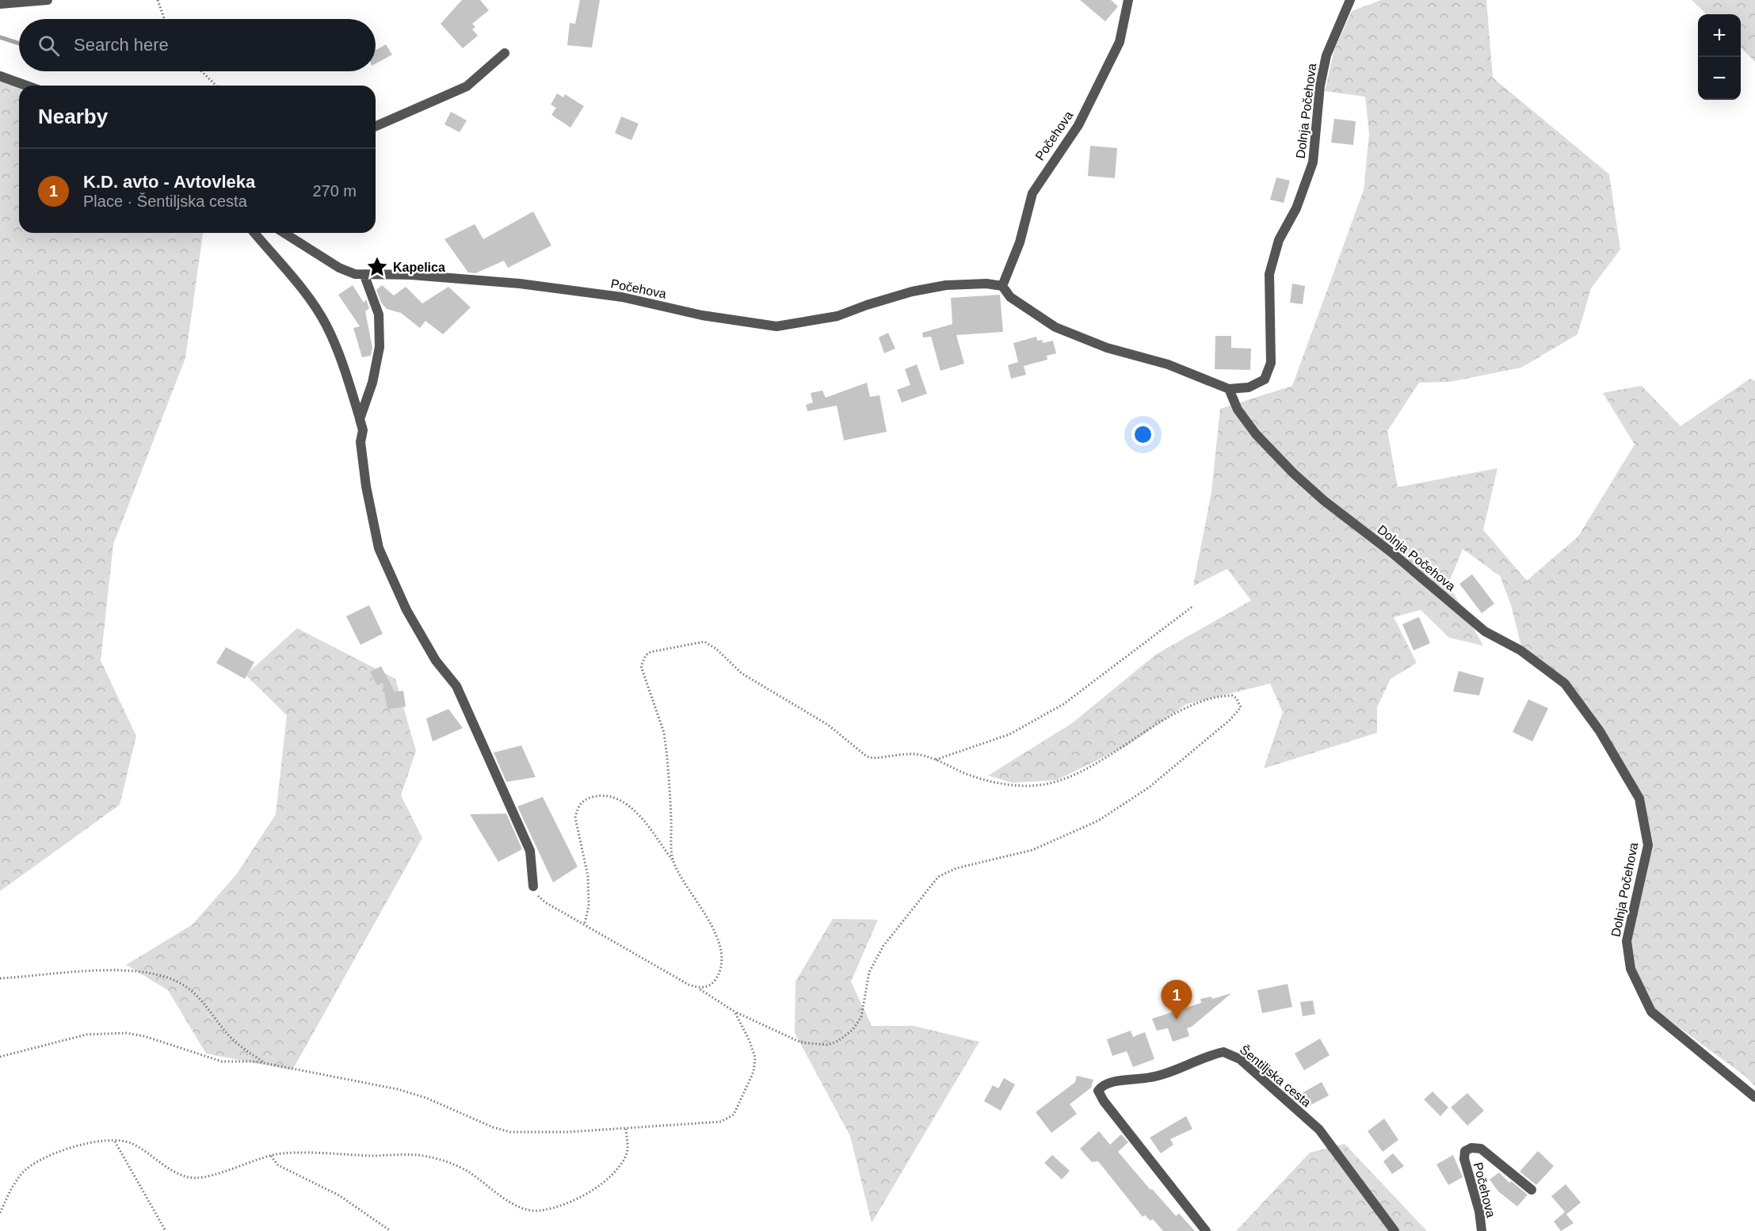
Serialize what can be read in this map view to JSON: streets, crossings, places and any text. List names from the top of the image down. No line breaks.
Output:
{"streets":{"street":["Dolnja Počehova","Počehova","Šentiljska cesta"]},"places":{"place":["Kapelica"]},"page":{"map_buttons":["+","−"],"search":"Search here","heading":"Nearby","list":[{"mark":"1","name":"K.D. avto - Avtovleka","note":"Place · Šentiljska cesta","value":"270 m"}],"pins":"1"}}
